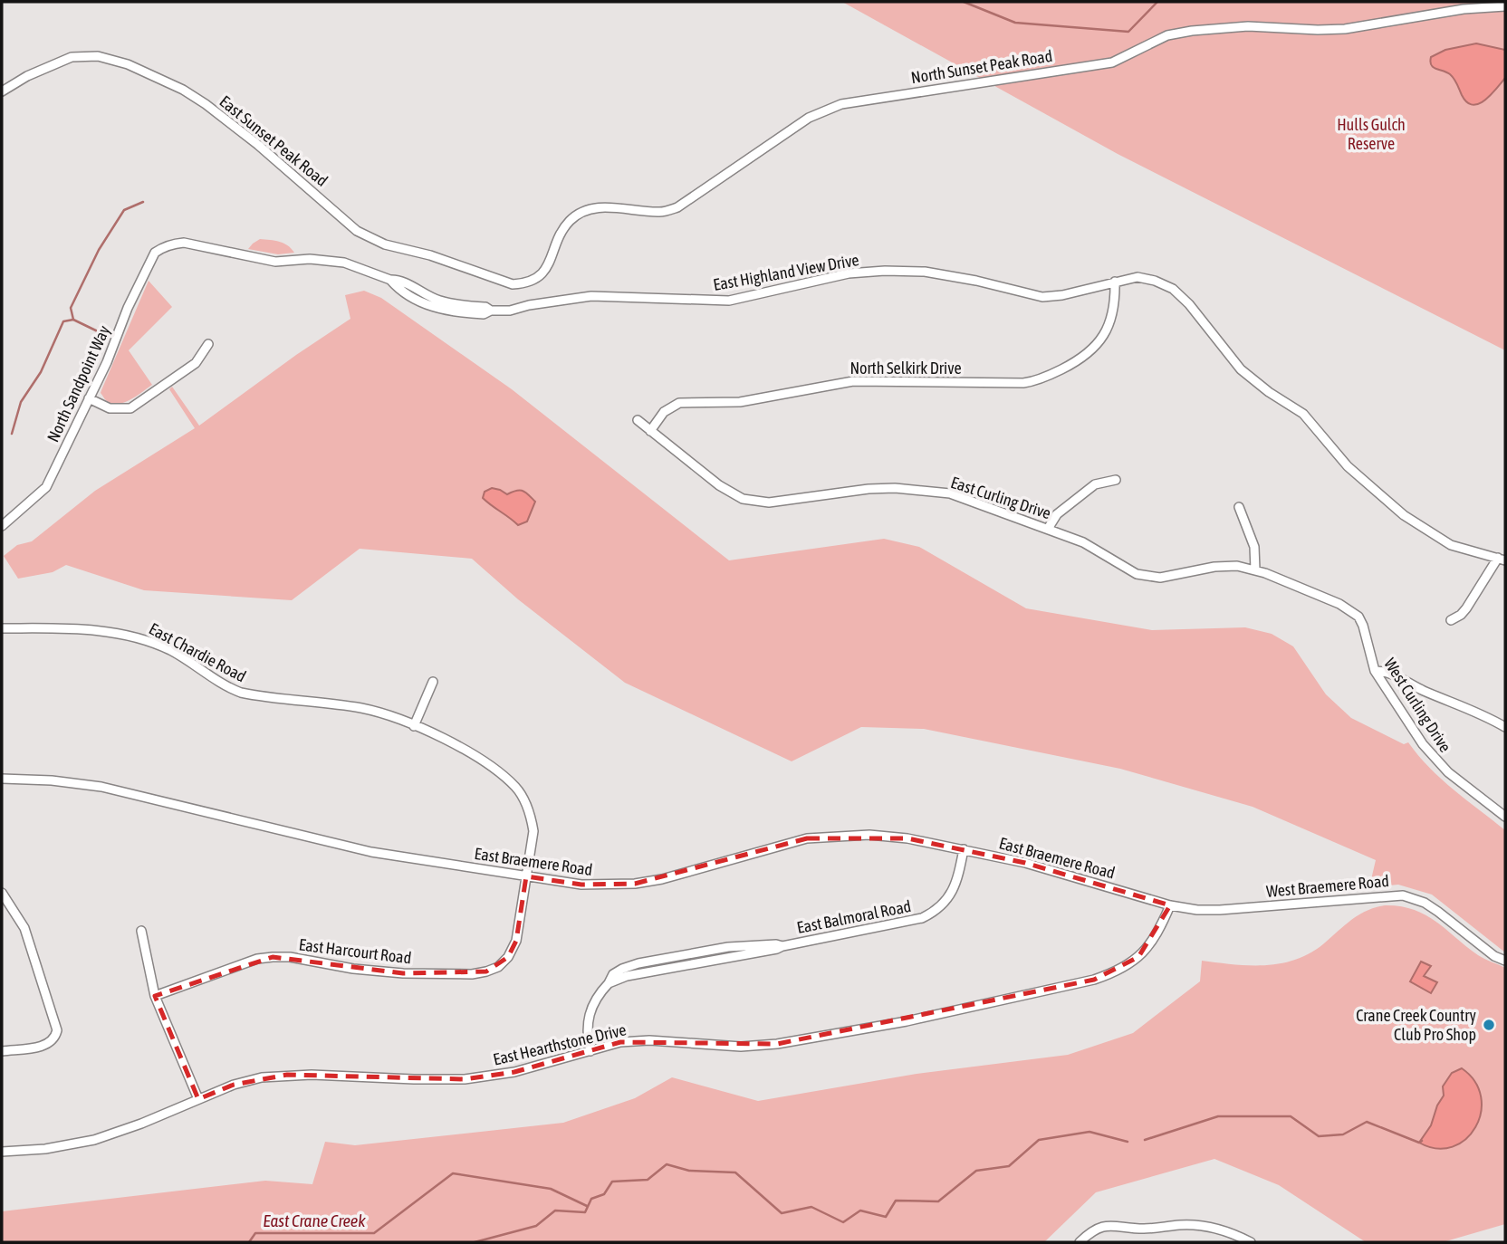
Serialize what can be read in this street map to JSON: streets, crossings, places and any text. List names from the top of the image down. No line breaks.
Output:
{"streets":{"street":["North Sunset Peak Road","East Sunset Peak Road","East Highland View Drive","North Selkirk Drive","North Sandpoint Way","East Curling Drive","East Chardie Road","West Curling Drive","East Braemere Road","West Braemere Road","East Balmoral Road","East Harcourt Road","East Hearthstone Drive"]},"crossings":[["North Sunset Peak Road","East Sunset Peak Road"],["East Highland View Drive","North Selkirk Drive"],["East Highland View Drive","North Sandpoint Way"],["North Selkirk Drive","East Curling Drive"],["East Curling Drive","West Curling Drive"],["East Chardie Road","East Braemere Road"],["East Chardie Road","East Harcourt Road"],["East Braemere Road","West Braemere Road"],["East Braemere Road","East Balmoral Road"],["East Braemere Road","East Harcourt Road"],["East Braemere Road","East Hearthstone Drive"],["West Braemere Road","East Hearthstone Drive"],["East Balmoral Road","East Hearthstone Drive"]],"water":["East Crane Creek"],"parks":["Hulls Gulch Reserve"],"places":["Crane Creek Country Club Pro Shop"]}
